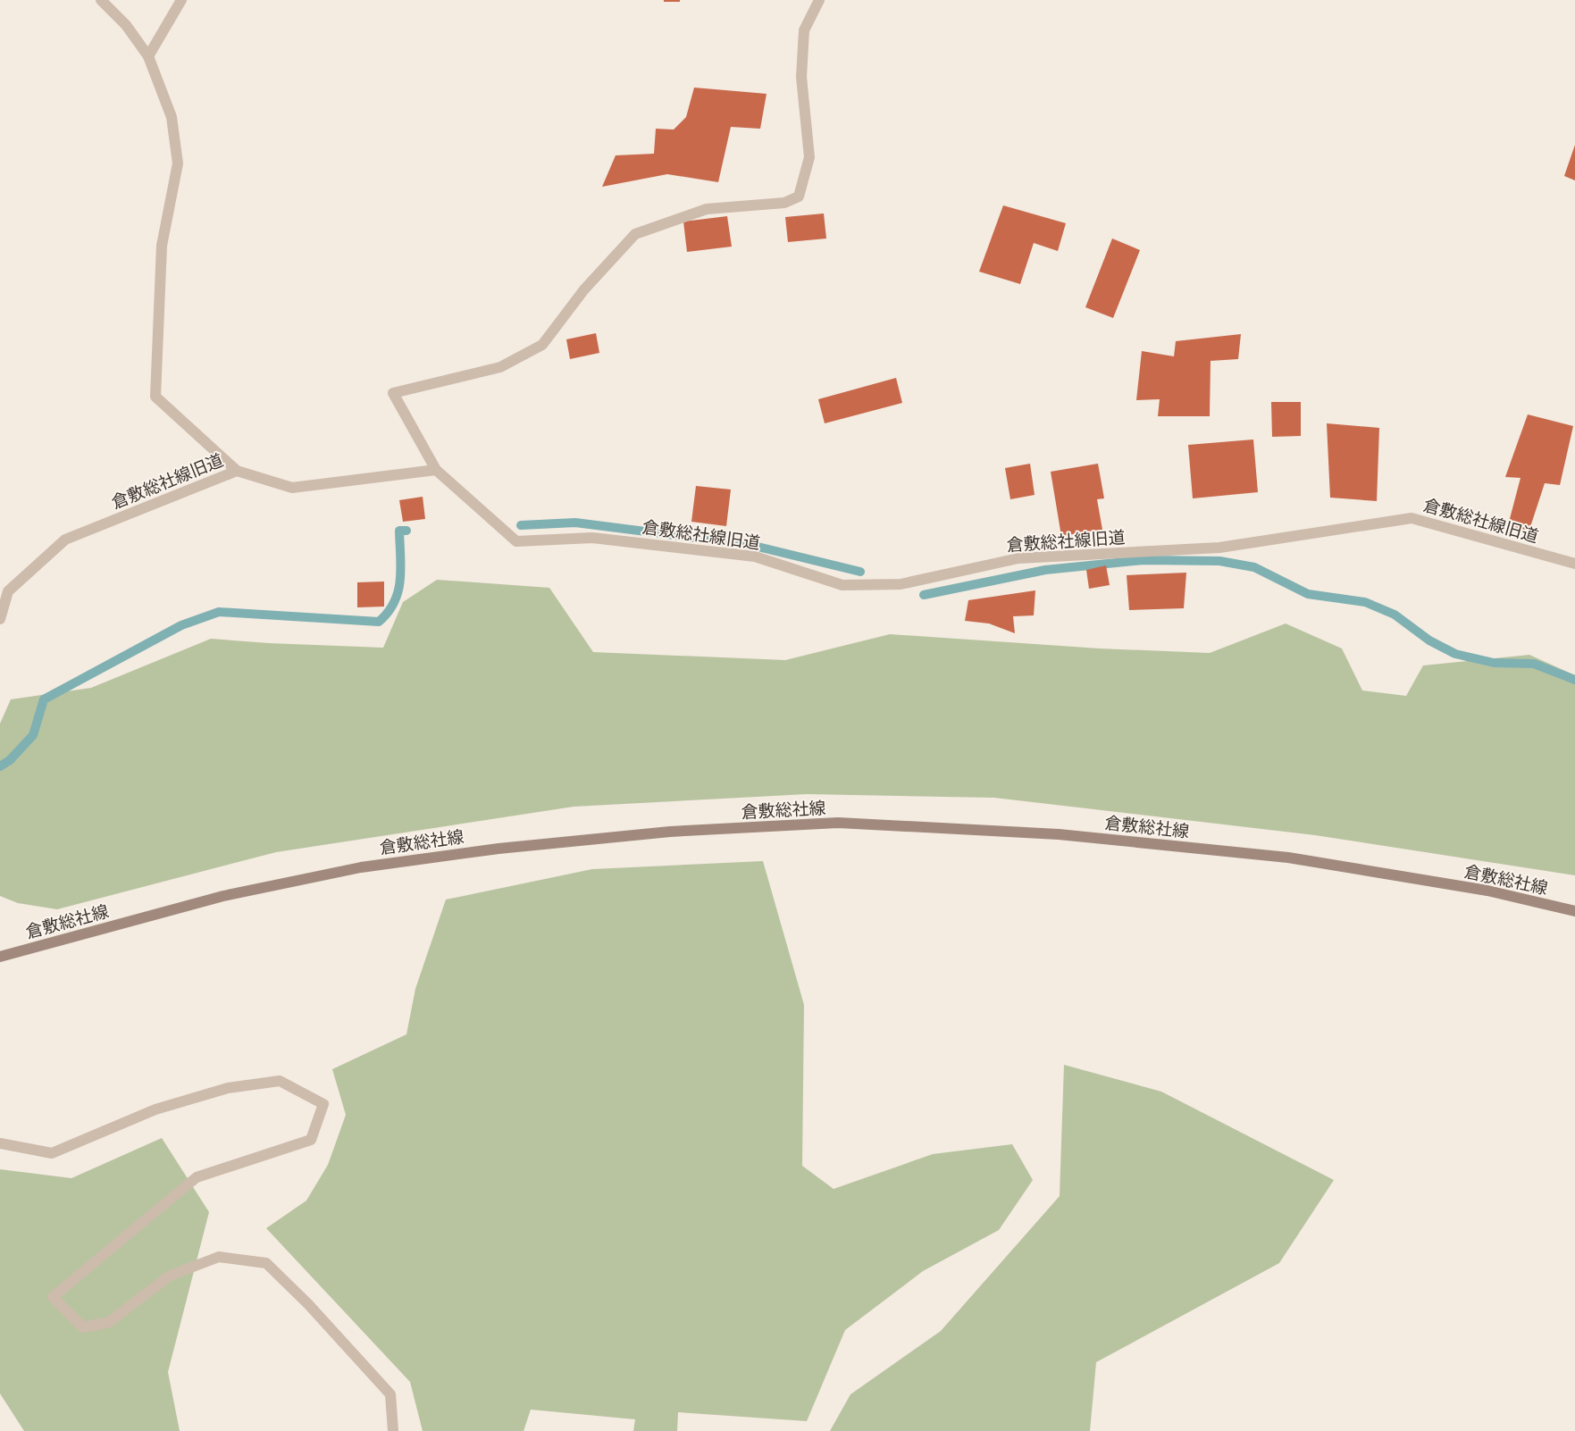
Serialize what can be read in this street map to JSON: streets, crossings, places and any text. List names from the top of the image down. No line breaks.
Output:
{"streets":{"main road":["倉敷総社線"],"street":["倉敷総社線旧道"]}}
